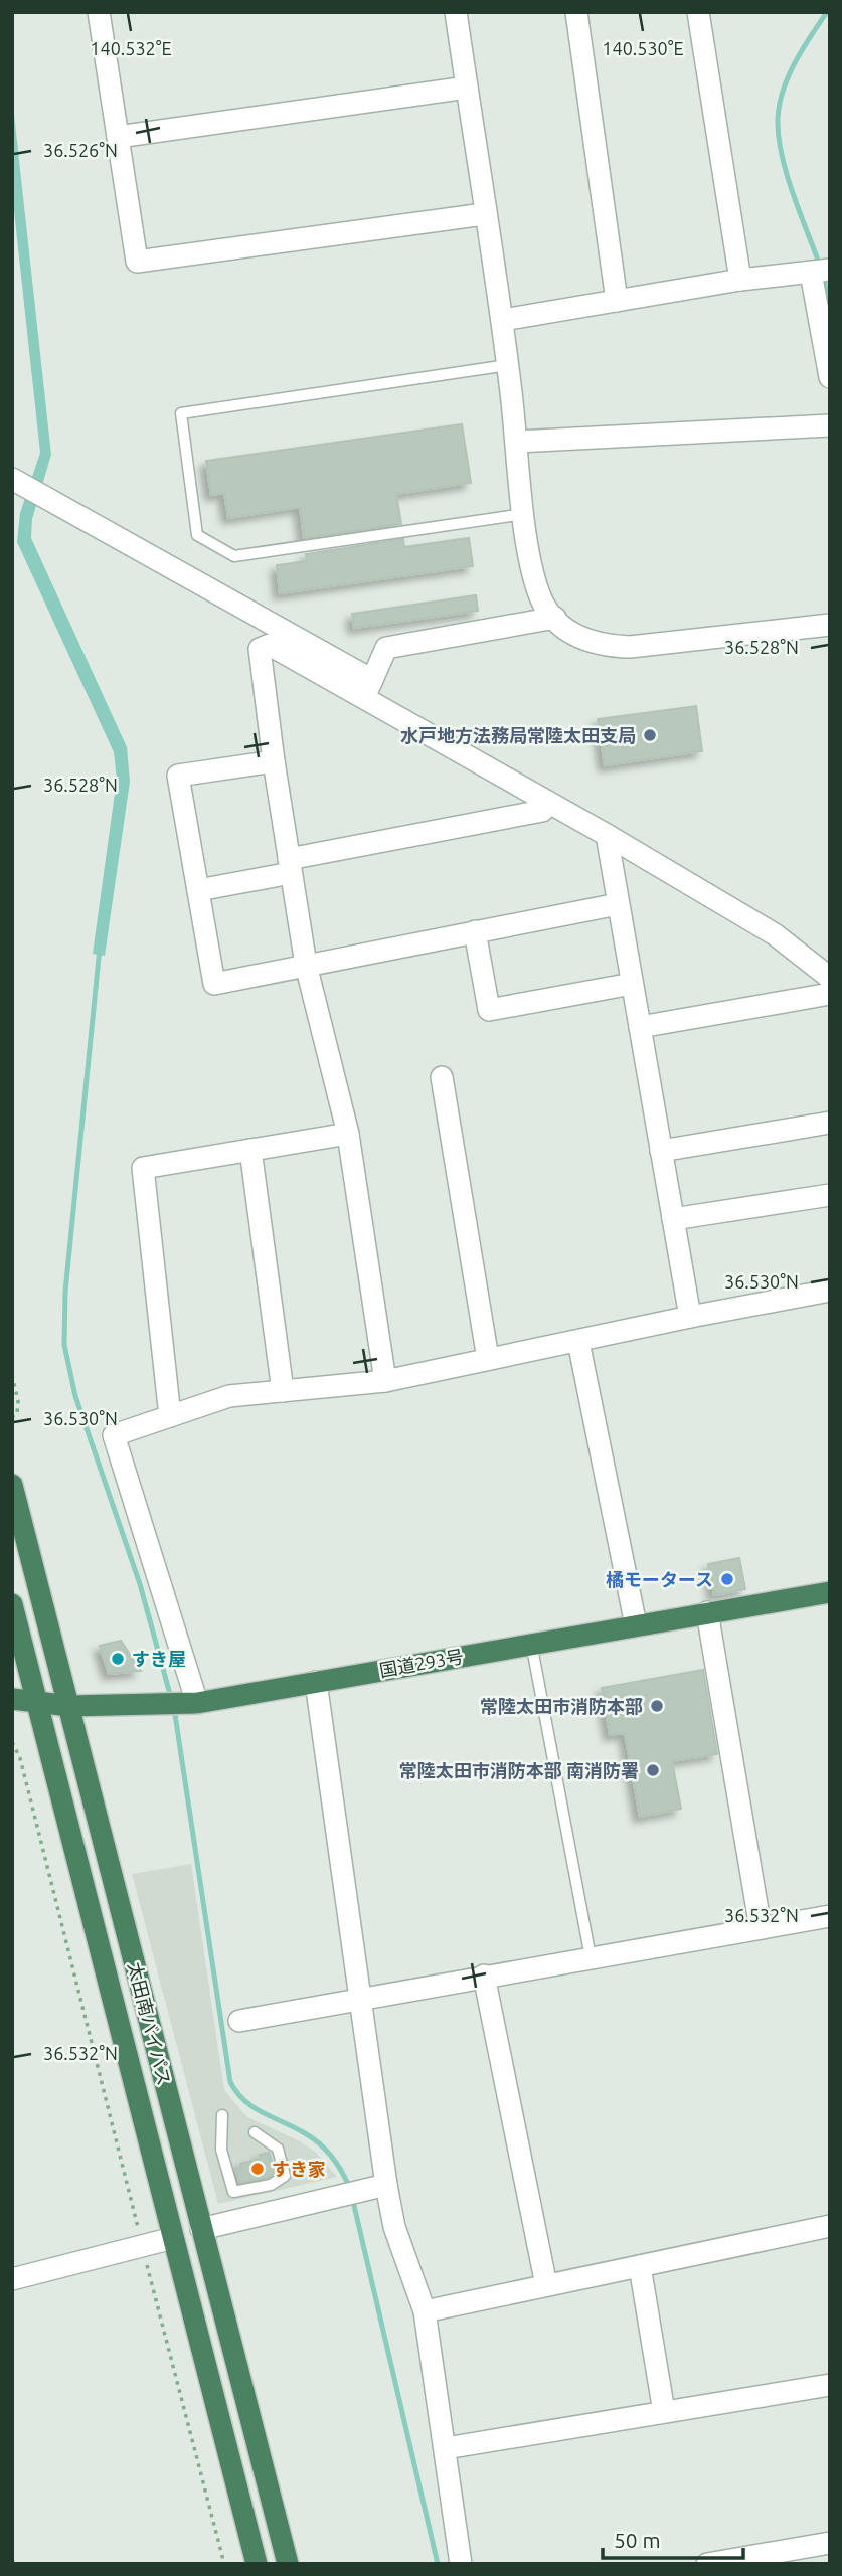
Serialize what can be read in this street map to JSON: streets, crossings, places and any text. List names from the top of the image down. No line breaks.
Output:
{"streets":{"highway":["国道293号","太田南バイパス"]},"crossings":[["国道293号","太田南バイパス"]],"places":["水戸地方法務局常陸太田支局","橘モータース","すき屋","常陸太田市消防本部","常陸太田市消防本部 南消防署","すき家"],"scale_bar":"50 m","coordinates":["140.532°E","140.530°E","36.526°N","36.528°N","36.530°N","36.532°N"]}
